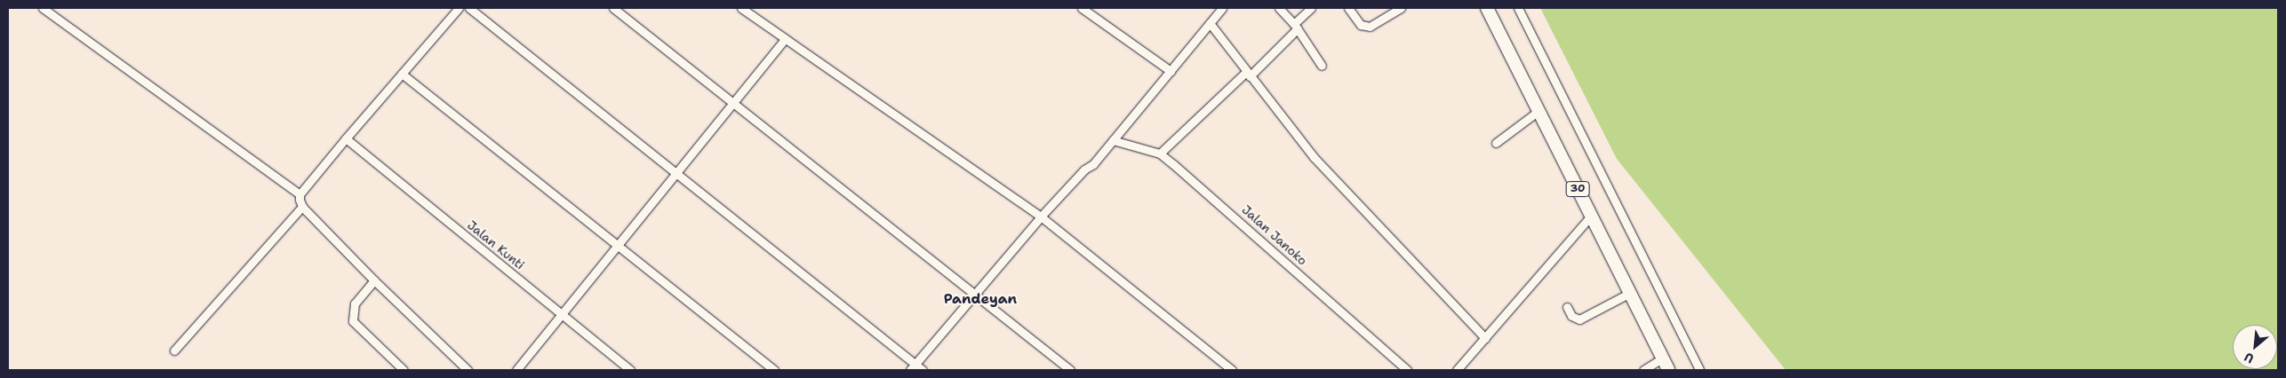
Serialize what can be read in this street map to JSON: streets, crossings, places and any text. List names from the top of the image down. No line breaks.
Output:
{"streets":{"highway":["30"],"street":["Jalan Janoko","Jalan Kunti"]},"districts":["Pandeyan"],"north":"bottom left"}
